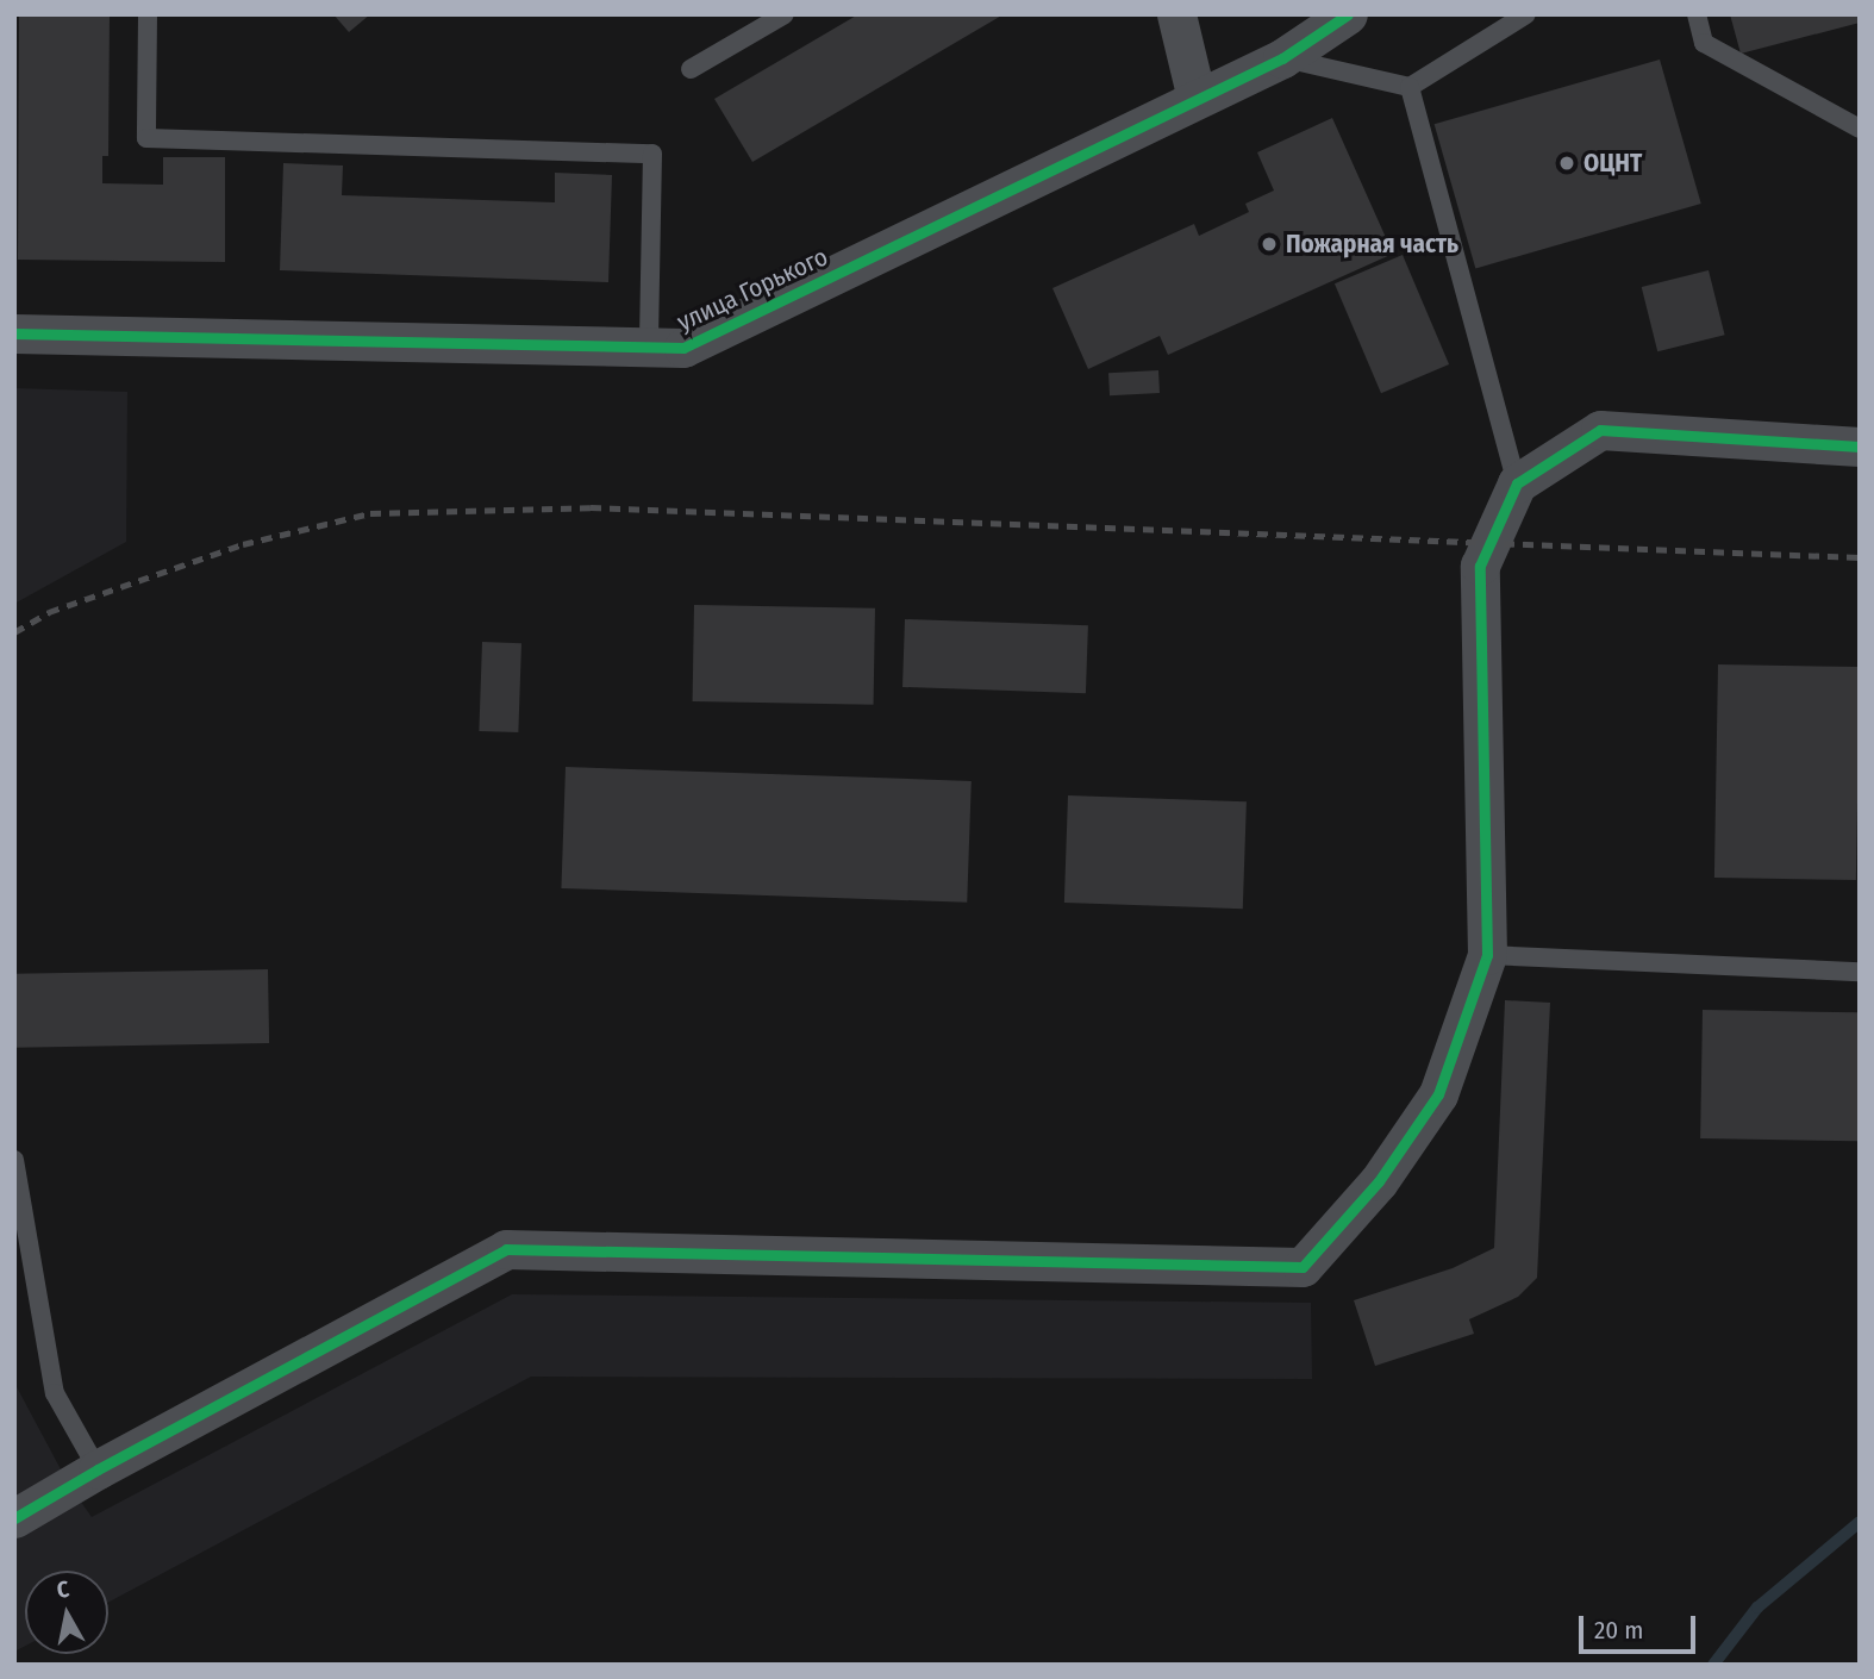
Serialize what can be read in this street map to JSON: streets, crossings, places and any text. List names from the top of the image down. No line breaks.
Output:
{"streets":{"street":["улица Горького"]},"places":["ОЦНТ","Пожарная часть"],"scale_bar":"20 m","north":"top"}
